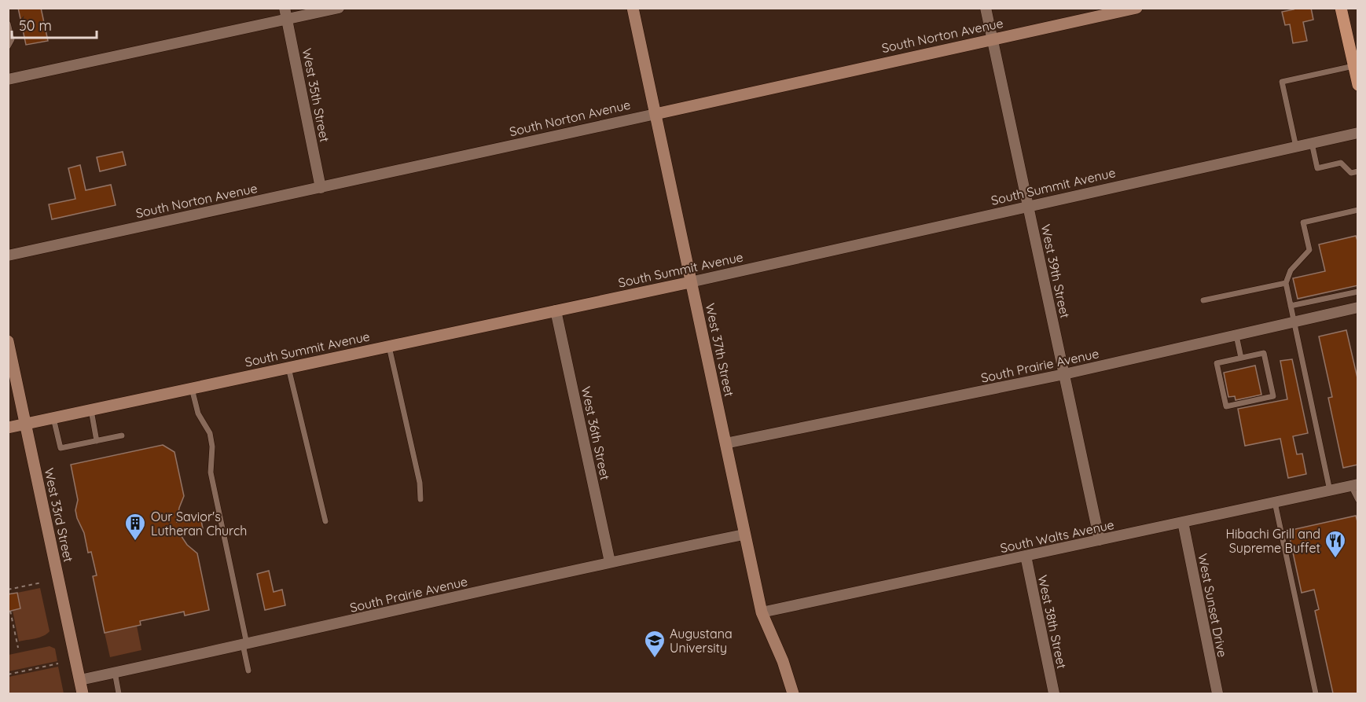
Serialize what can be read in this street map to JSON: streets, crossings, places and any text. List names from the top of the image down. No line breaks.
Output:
{"streets":{"street":["South Norton Avenue","West 35th Street","South Summit Avenue","West 39th Street","West 37th Street","South Prairie Avenue","West 36th Street","West 33rd Street","South Walts Avenue","West Sunset Drive","West 38th Street"]},"crossings":[["South Norton Avenue","West 35th Street"],["South Norton Avenue","West 39th Street"],["South Norton Avenue","West 37th Street"],["South Summit Avenue","West 39th Street"],["South Summit Avenue","West 37th Street"],["South Summit Avenue","West 36th Street"],["South Summit Avenue","West 33rd Street"],["West 39th Street","South Prairie Avenue"],["West 39th Street","South Walts Avenue"],["West 37th Street","South Prairie Avenue"],["West 37th Street","South Walts Avenue"],["South Prairie Avenue","West 36th Street"],["South Prairie Avenue","West 33rd Street"],["South Walts Avenue","West Sunset Drive"],["South Walts Avenue","West 38th Street"]],"places":{"building":["Our Savior's Lutheran Church"],"restaurant":["Hibachi Grill and Supreme Buffet"],"school or university":["Augustana University"]},"scale_bar":"50 m"}
